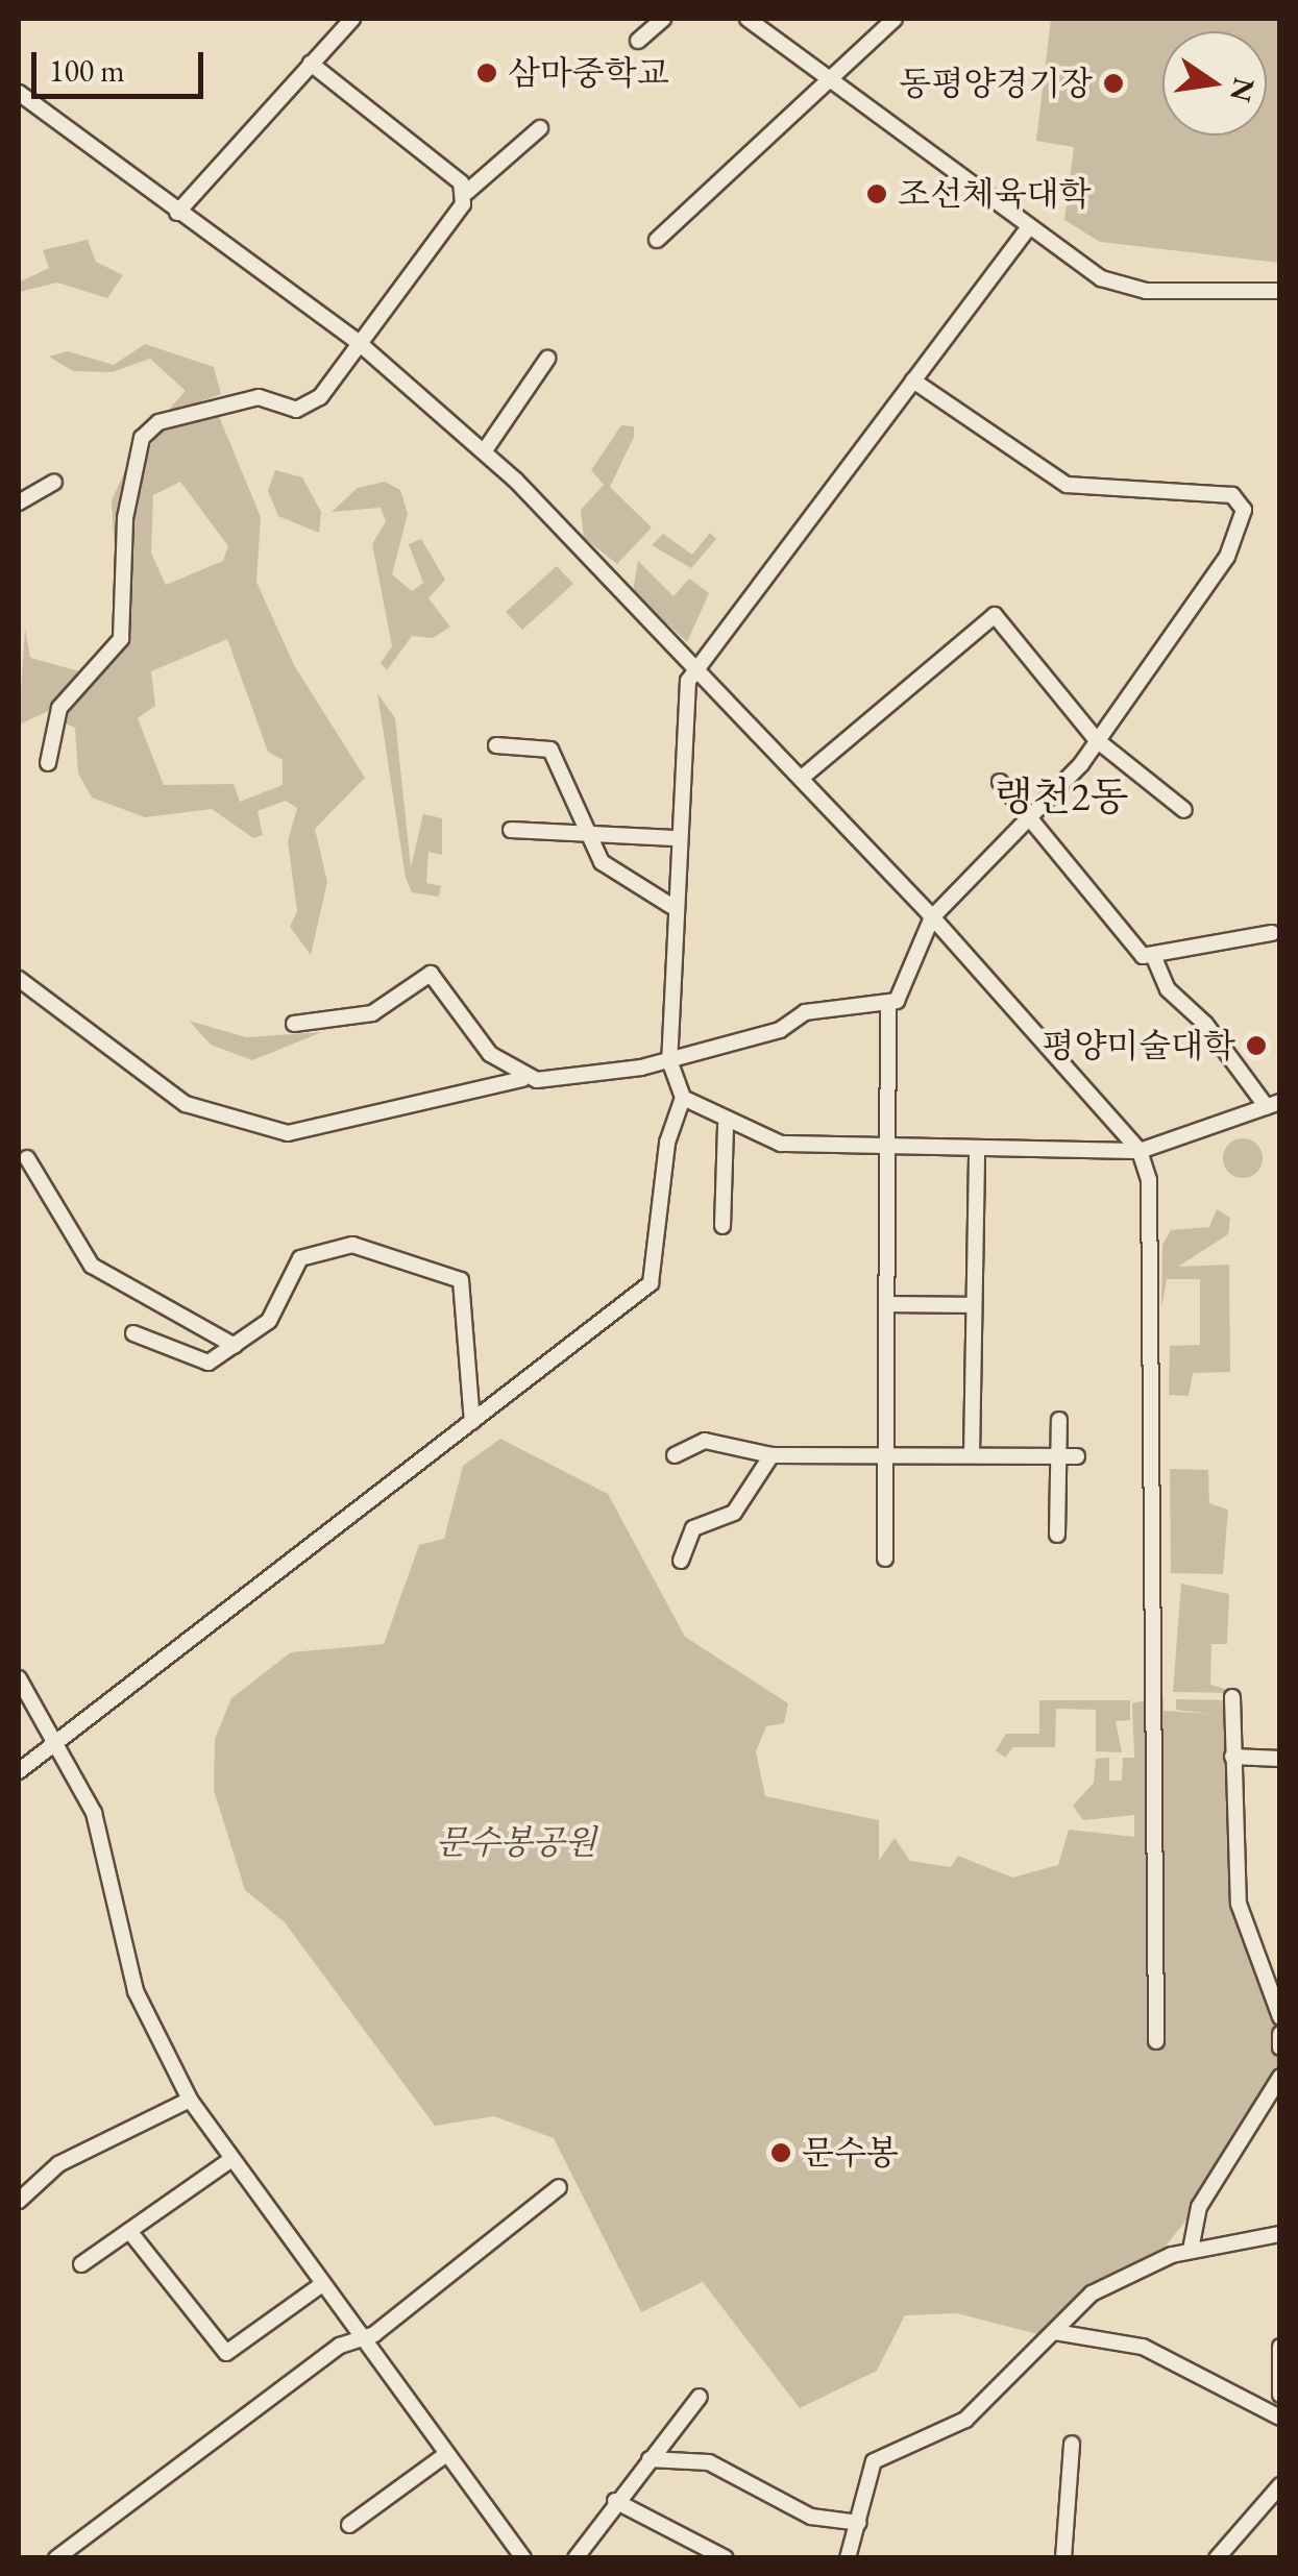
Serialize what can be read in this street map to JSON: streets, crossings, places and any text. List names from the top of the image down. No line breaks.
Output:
{"districts":["랭천2동"],"parks":["문수봉공원"],"places":["삼마중학교","동평양경기장","조선체육대학","평양미술대학","문수봉"],"scale_bar":"100 m","north":"right"}
